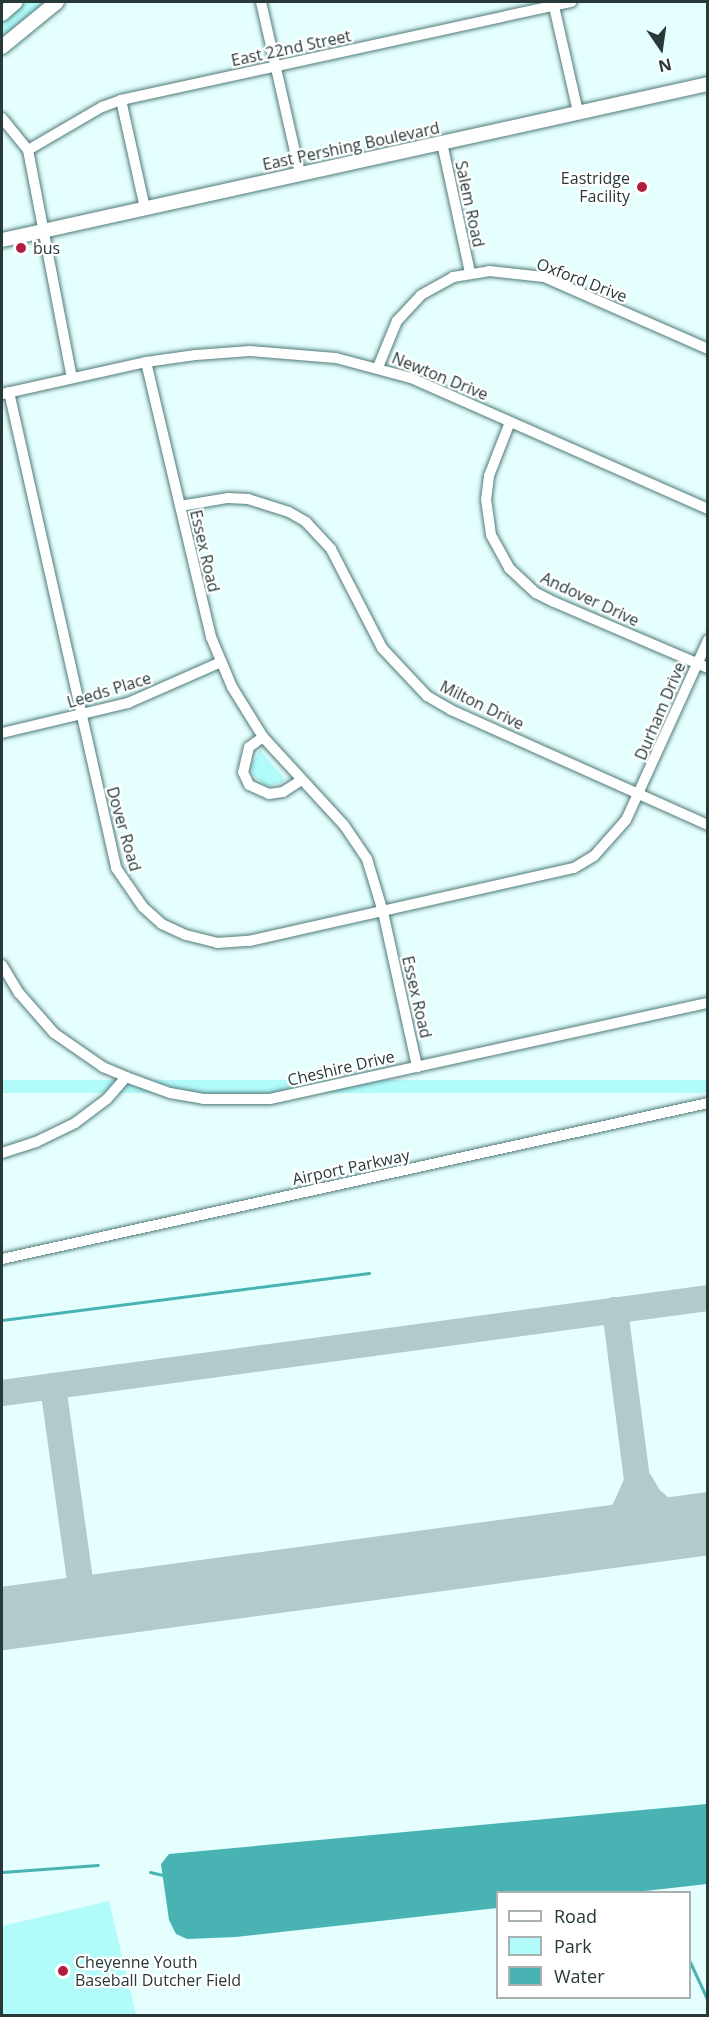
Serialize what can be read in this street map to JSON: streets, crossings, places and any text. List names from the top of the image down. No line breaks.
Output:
{"streets":{"main road":["East Pershing Boulevard"],"street":["East 22nd Street","Salem Road","Oxford Drive","Newton Drive","Essex Road","Andover Drive","Leeds Place","Milton Drive","Durham Drive","Dover Road","Cheshire Drive","Airport Parkway"]},"crossings":[["East Pershing Boulevard","Salem Road"],["Salem Road","Oxford Drive"],["Oxford Drive","Newton Drive"],["Newton Drive","Essex Road"],["Newton Drive","Andover Drive"],["Newton Drive","Dover Road"],["Essex Road","Leeds Place"],["Essex Road","Milton Drive"],["Essex Road","Dover Road"],["Essex Road","Cheshire Drive"],["Andover Drive","Durham Drive"],["Leeds Place","Dover Road"],["Milton Drive","Durham Drive"],["Milton Drive","Dover Road"],["Durham Drive","Dover Road"]],"places":["Eastridge Facility","bus","Cheyenne Youth Baseball Dutcher Field"],"legend":["Road","Park","Water"],"north":"bottom"}
